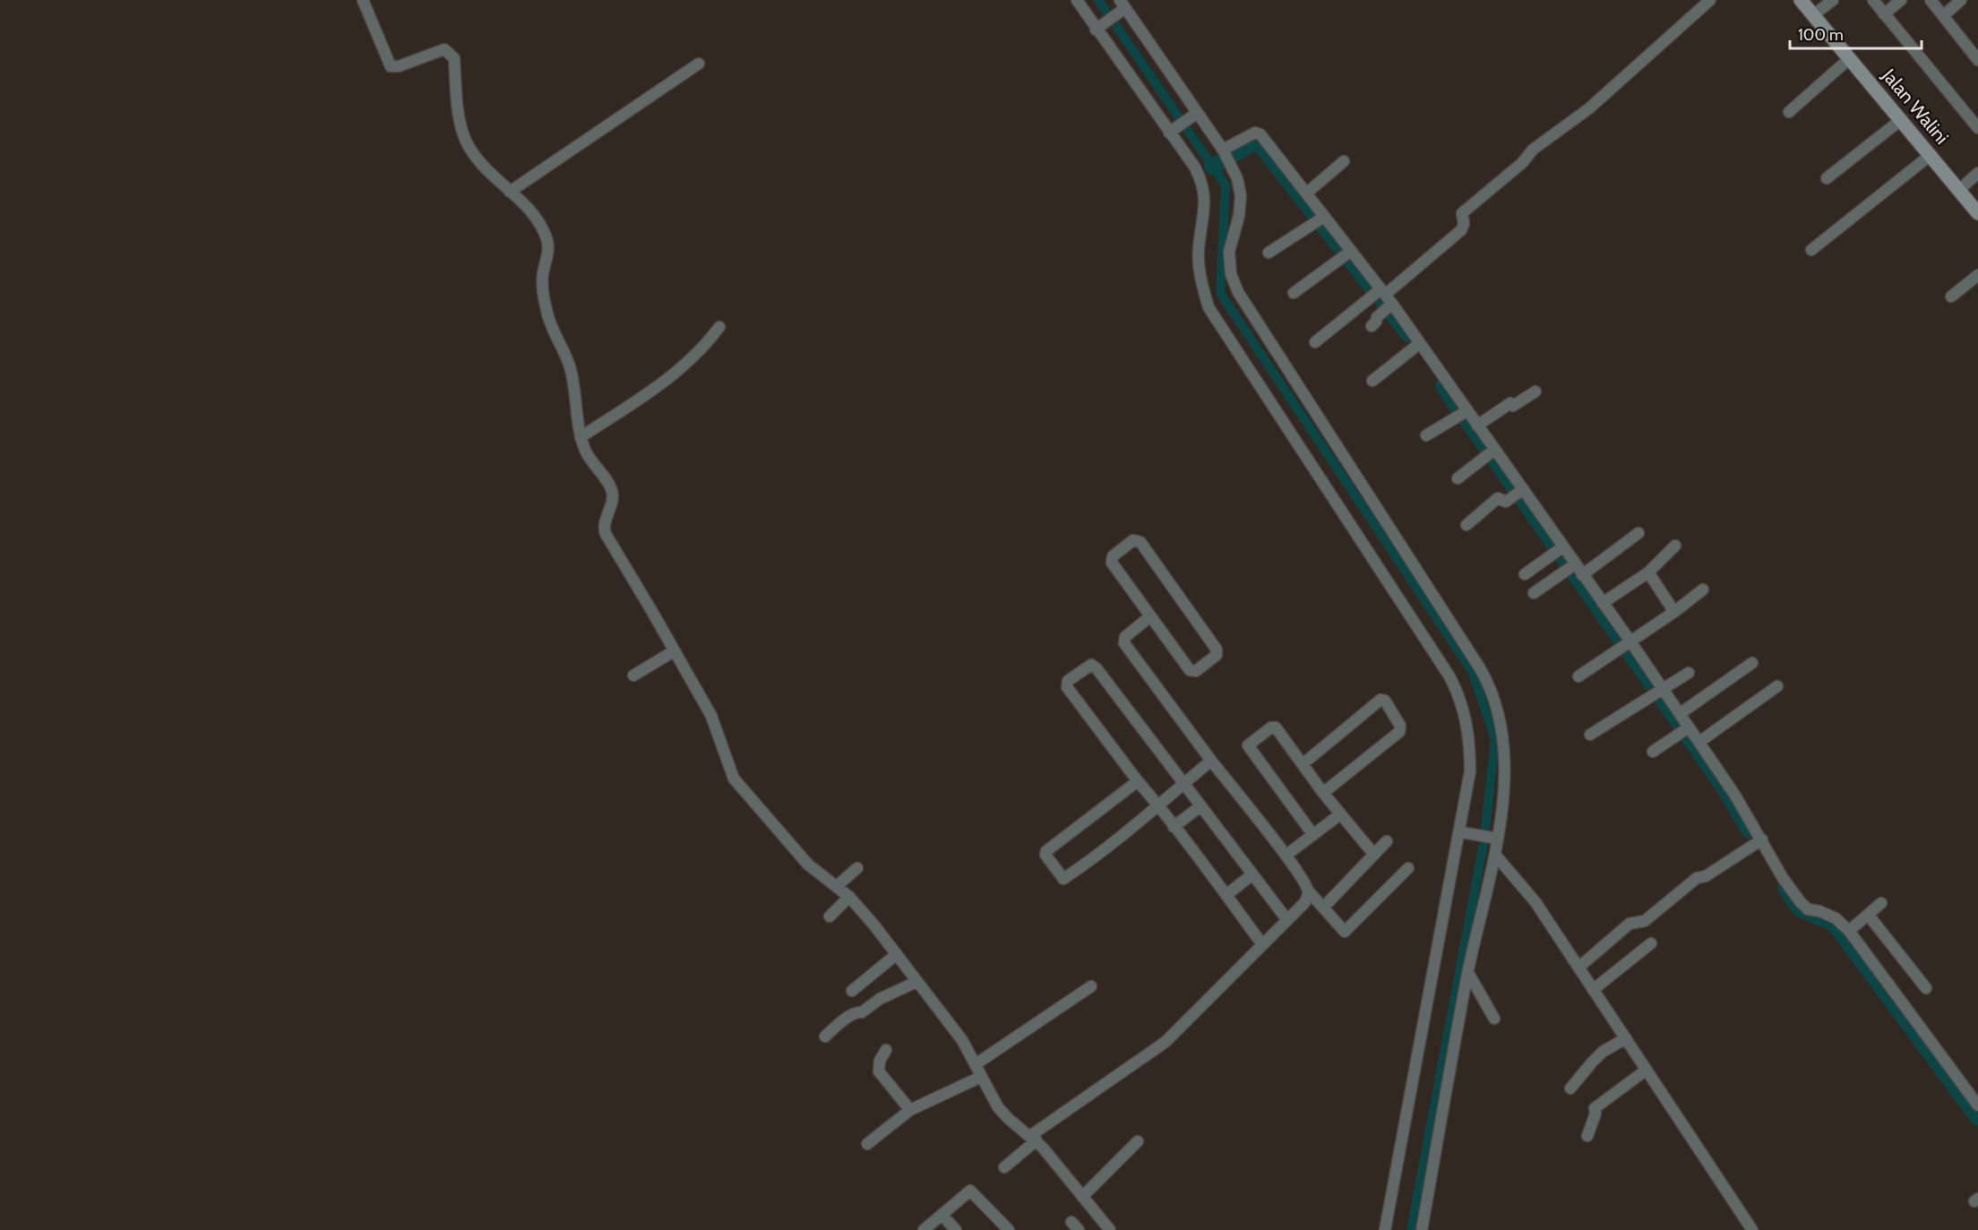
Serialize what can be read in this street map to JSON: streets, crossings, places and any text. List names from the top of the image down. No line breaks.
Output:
{"streets":{"street":["Jalan Walini"]},"scale_bar":"100 m"}
